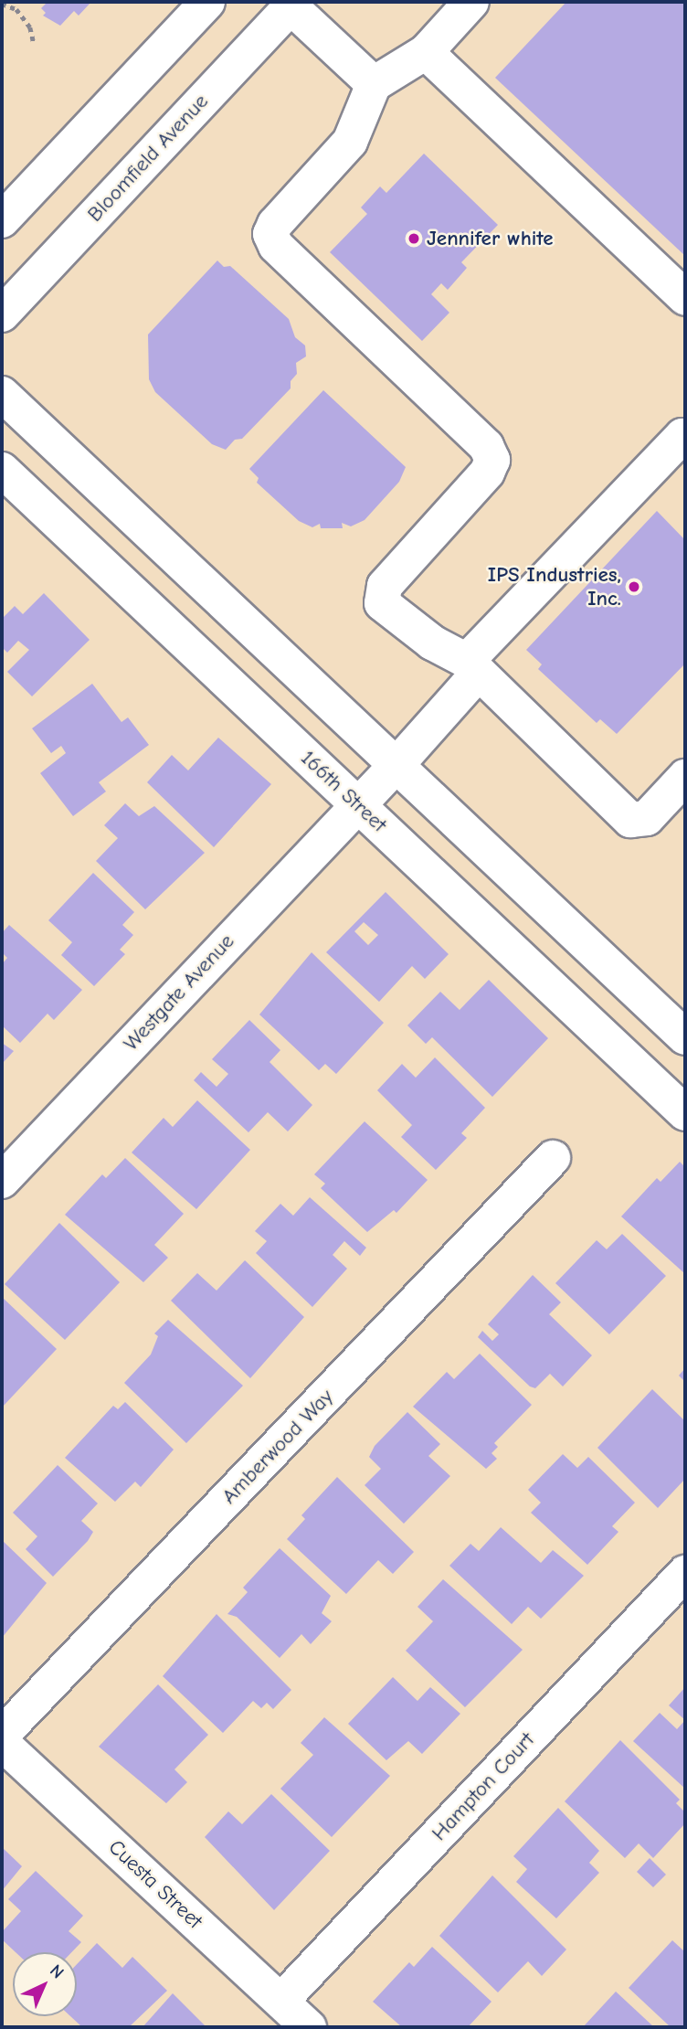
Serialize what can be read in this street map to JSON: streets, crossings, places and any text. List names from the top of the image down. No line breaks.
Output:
{"streets":{"street":["Bloomfield Avenue","166th Street","Westgate Avenue","Amberwood Way","Hampton Court","Cuesta Street"]},"crossings":[["166th Street","Westgate Avenue"],["Hampton Court","Cuesta Street"]],"places":["Jennifer white","IPS Industries, Inc."],"north":"top right"}
